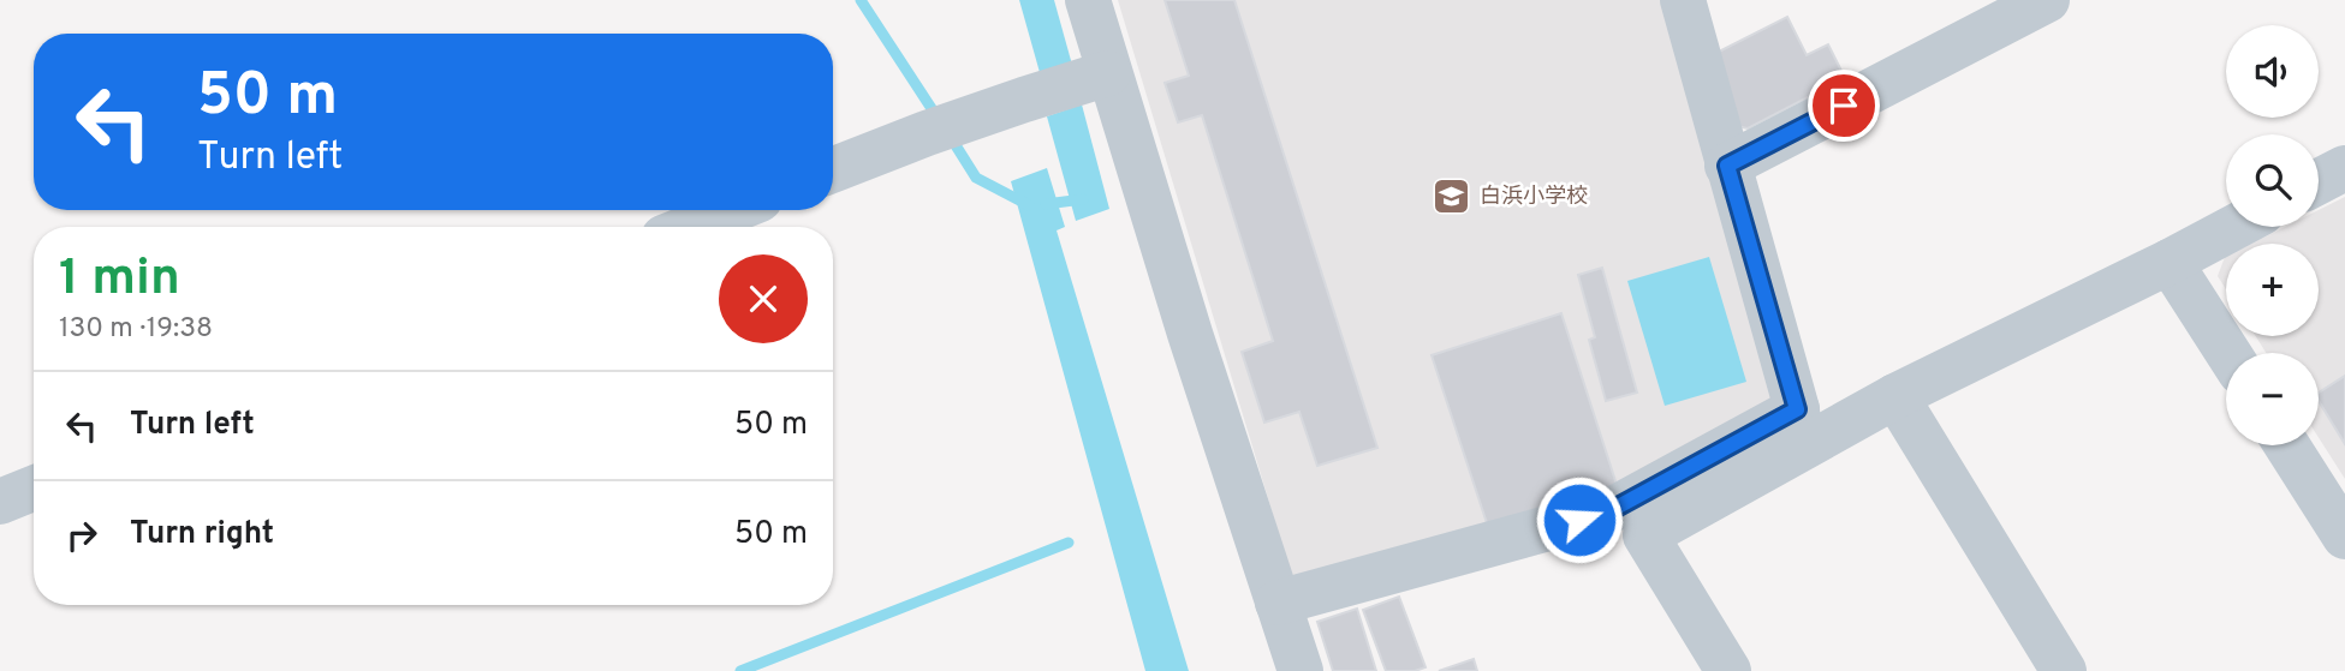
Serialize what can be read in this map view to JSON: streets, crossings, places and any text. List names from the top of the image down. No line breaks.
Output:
{"places":{"school or university":["白浜小学校"]},"page":{"map_buttons":["+","−"],"turn":["50 m","Turn left"],"heading":["1 min","130 m · 19:38"],"list":[{"name":"Turn left","value":"50 m"},{"name":"Turn right","value":"50 m"}]}}
